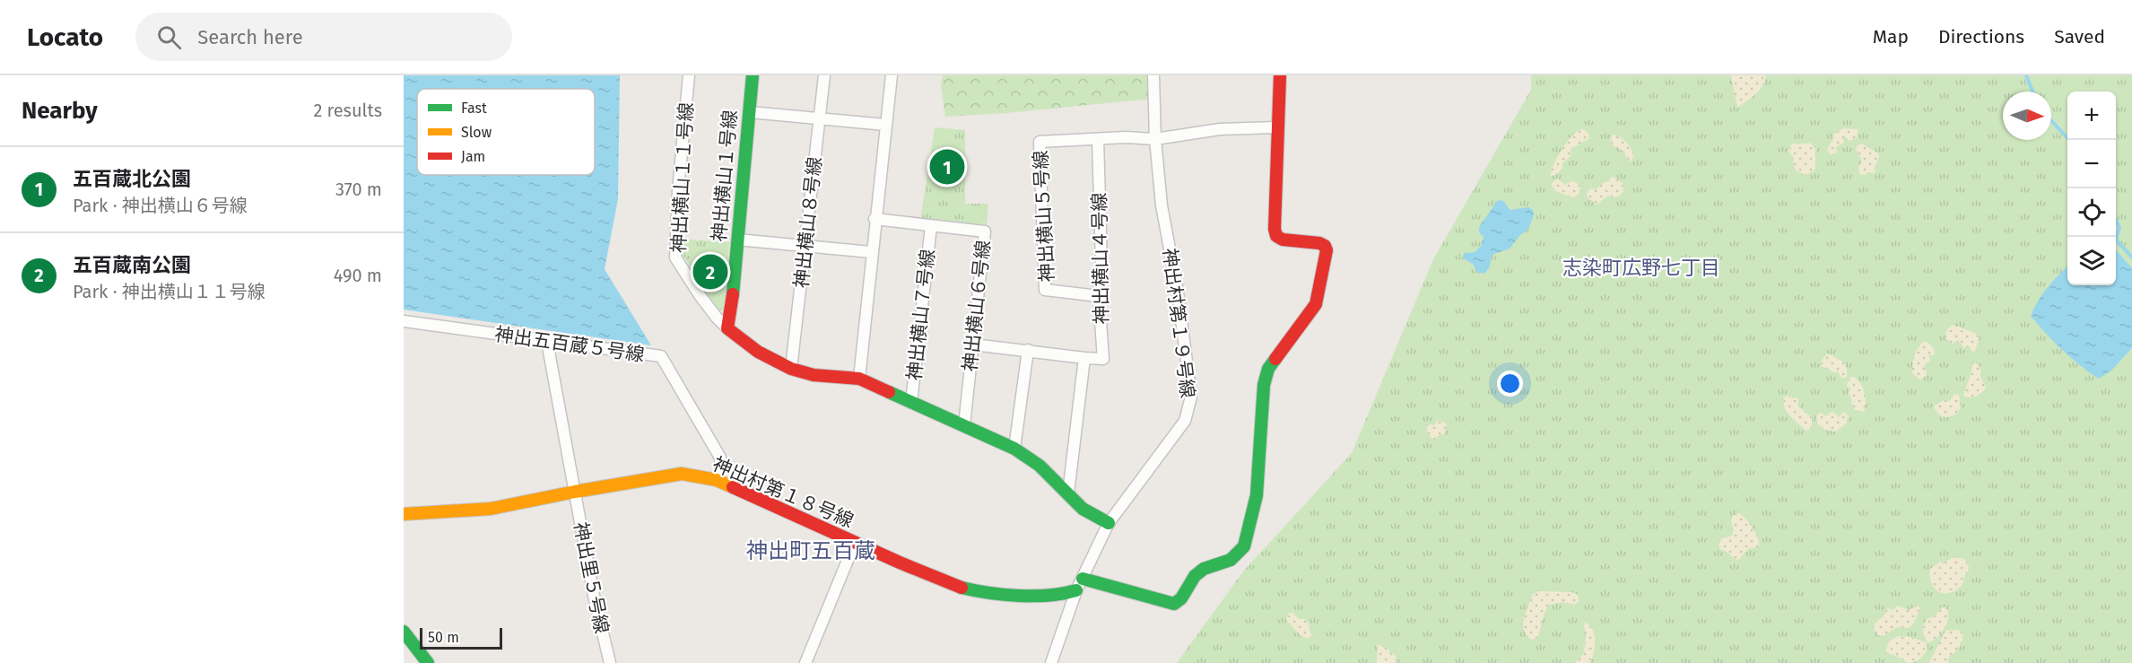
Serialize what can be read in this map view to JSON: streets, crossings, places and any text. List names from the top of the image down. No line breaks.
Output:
{"streets":{"street":["神出横山１号線","神出横山１１号線","神出横山５号線","神出横山８号線","神出横山４号線","神出横山６号線","神出横山７号線","神出村第１９号線","神出五百蔵５号線","神出村第１８号線","神出里５号線"]},"crossings":[["神出横山１号線","神出横山１１号線"],["神出横山５号線","神出横山４号線"],["神出横山５号線","神出村第１９号線"],["神出横山６号線","神出横山７号線"],["神出村第１９号線","神出村第１８号線"],["神出五百蔵５号線","神出村第１８号線"],["神出五百蔵５号線","神出里５号線"],["神出村第１８号線","神出里５号線"]],"districts":["志染町広野七丁目","神出町五百蔵"],"legend":["Fast","Slow","Jam"],"scale_bar":"50 m","north":"right","page":{"header":"Locato","search":"Search here","nav":["Map","Directions","Saved"],"heading":["Nearby","2 results"],"map_buttons":["+","−"],"list":[{"mark":"1","name":"五百蔵北公園","note":"Park · 神出横山６号線","value":"370 m"},{"mark":"2","name":"五百蔵南公園","note":"Park · 神出横山１１号線","value":"490 m"}],"pins":["1","2"],"scale":"50 m"}}
